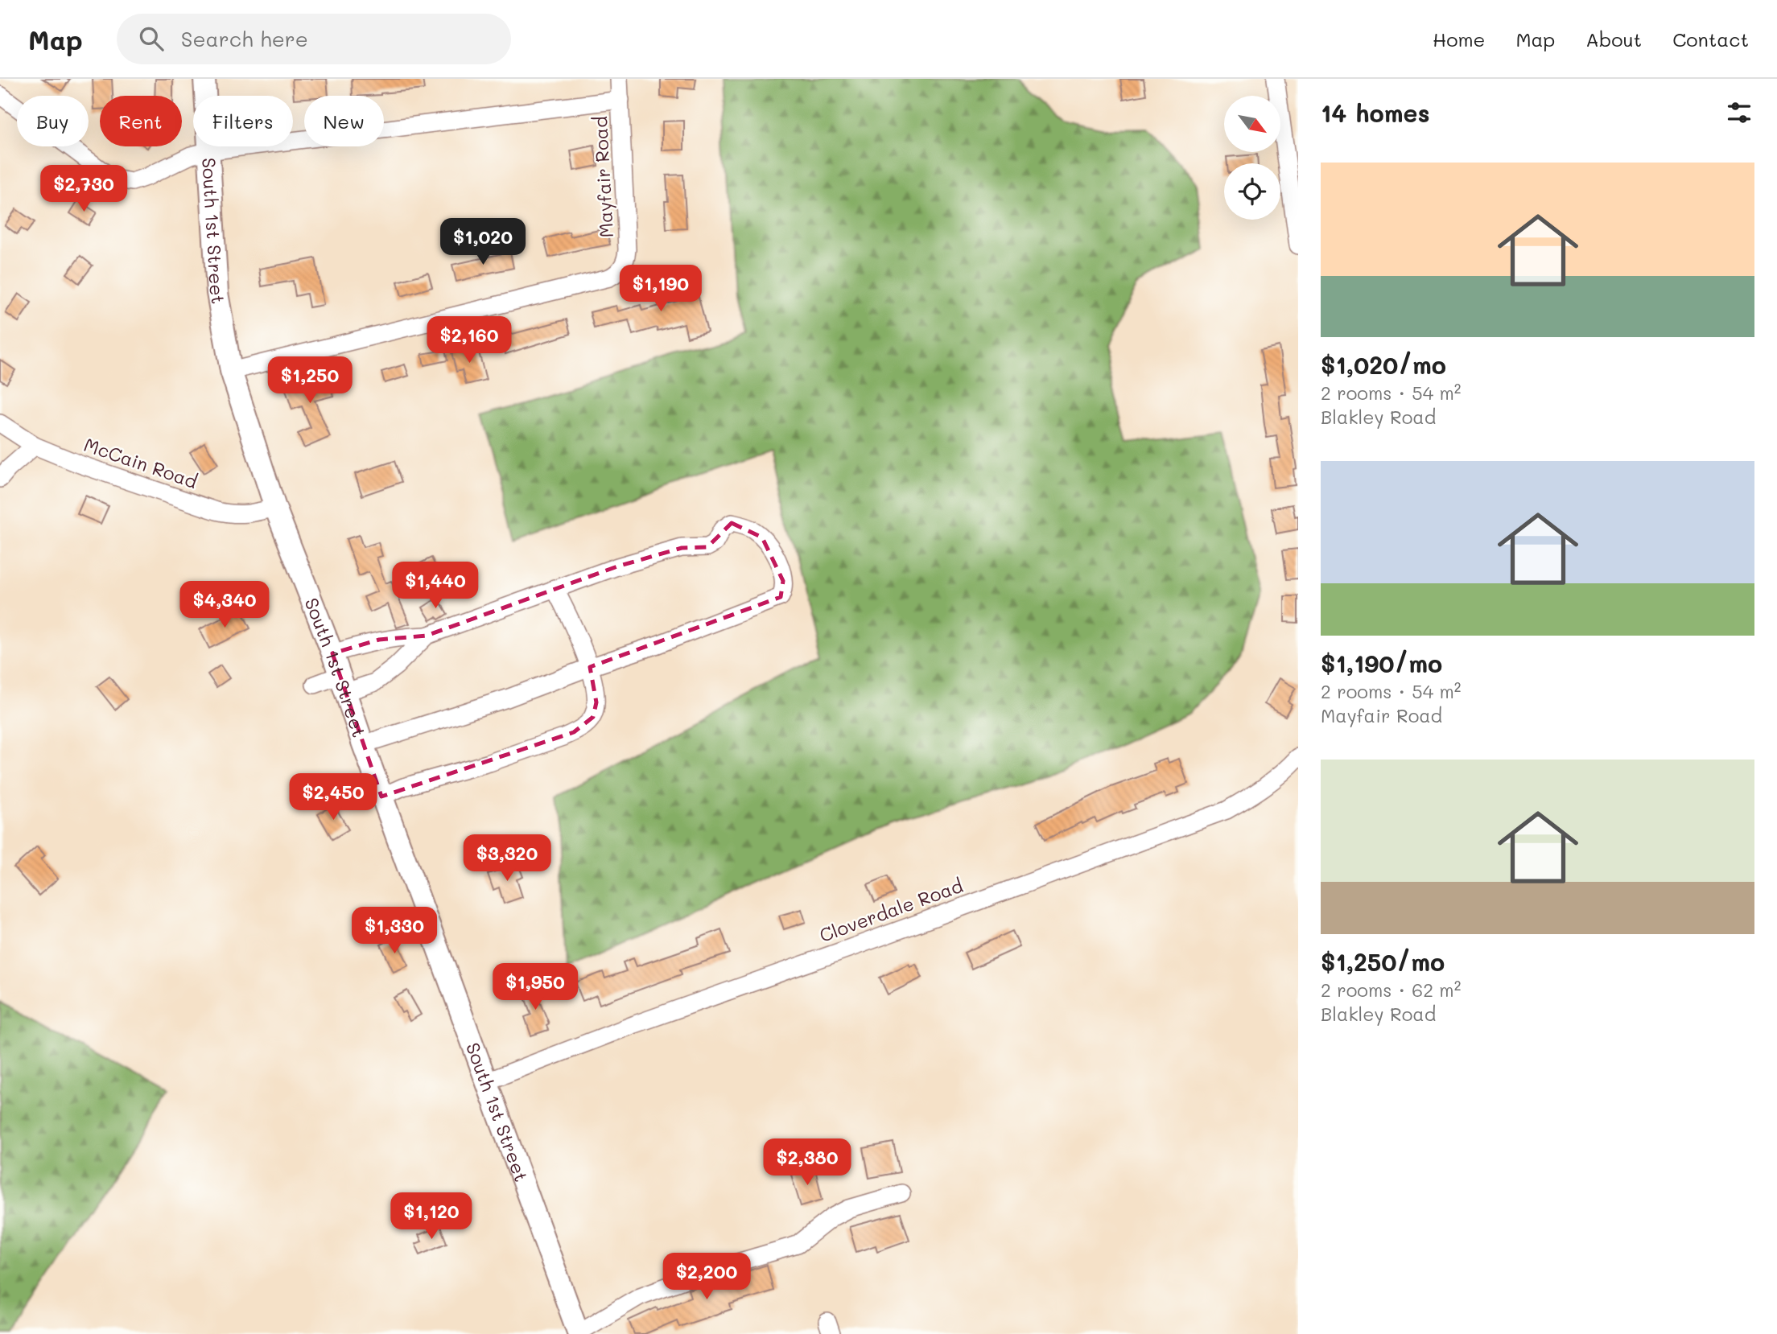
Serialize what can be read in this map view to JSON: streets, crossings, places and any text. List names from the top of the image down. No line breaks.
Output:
{"streets":{"main road":["South 1st Street"],"street":["Mayfair Road","McCain Road","Cloverdale Road"]},"crossings":[["Mayfair Road","South 1st Street"],["South 1st Street","McCain Road"],["South 1st Street","Cloverdale Road"]],"north":"bottom right","page":{"header":"Map","search":"Search here","nav":["Home","Map","About","Contact"],"heading":"14 homes","chip":["Buy","Rent","Filters","New"],"list":[{"name":"$1,020/mo","note":"2 rooms · 54 m² · Blakley Road"},{"name":"$1,190/mo","note":"2 rooms · 54 m² · Mayfair Road"},{"name":"$1,250/mo","note":"2 rooms · 62 m² · Blakley Road"}],"price":["$2,730","$1,020","$1,190","$2,160","$1,250","$1,440","$4,340","$2,450","$3,320","$1,330","$1,950","$2,380","$1,120","$2,200"]}}
